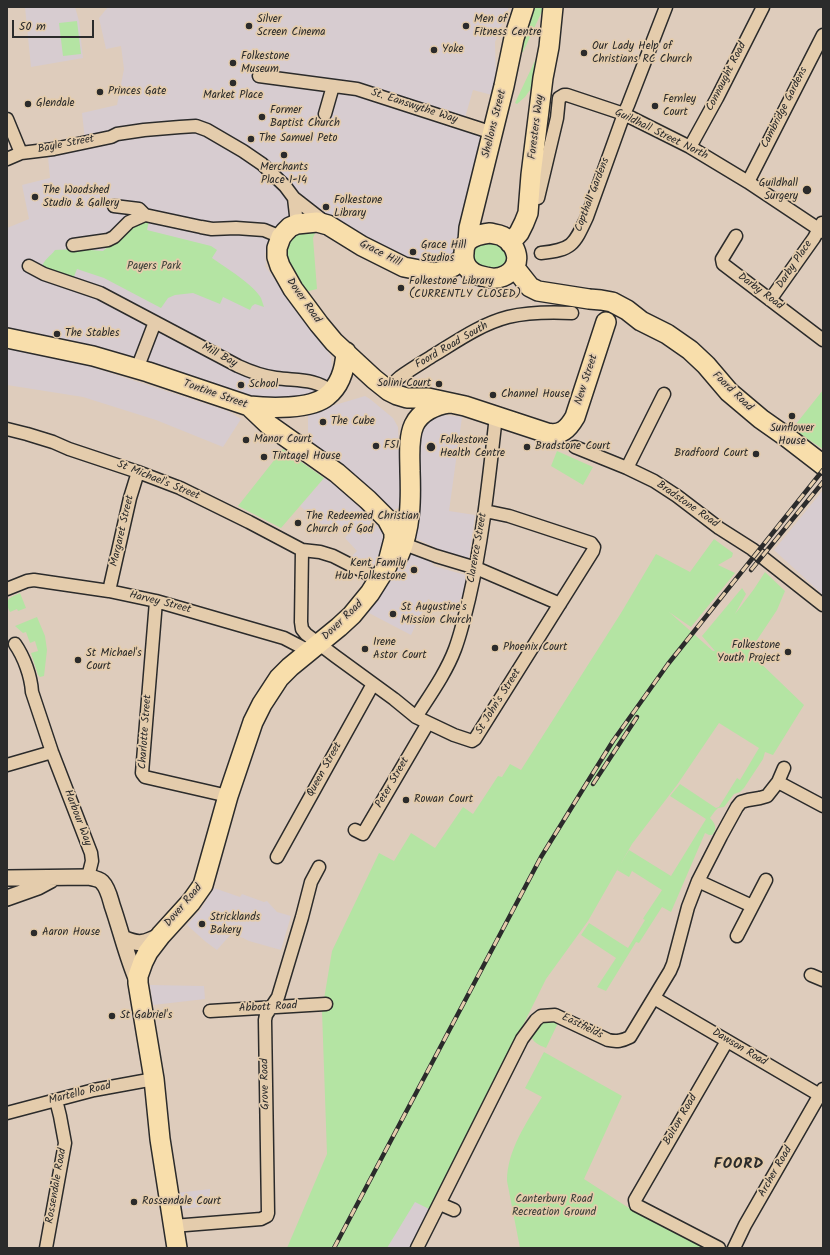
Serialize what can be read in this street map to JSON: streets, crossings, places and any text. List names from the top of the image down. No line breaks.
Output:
{"streets":{"main road":["Shellons Street","Foresters Way","Grace Hill","Dover Road","New Street","Foord Road","Tontine Street"],"street":["Connaught Road","St. Eanswythe Way","Cambridge Gardens","Guildhall Street North","Bayle Street","Copthall Gardens","Darby Place","Darby Road","Foord Road South","Mill Bay","St Michael's Street","Bradstone Road","Margaret Street","Clarence Street","Harvey Street","St John's Street","Charlotte Street","Queen Street","Peter Street","Harbour Way","Abbott Road","Eastfields","Dawson Road","Grove Road","Martello Road","Bolton Road","Archer Road","Rossendale Road"]},"crossings":[["Connaught Road","Guildhall Street North"],["St. Eanswythe Way","Shellons Street"],["Cambridge Gardens","Guildhall Street North"],["Shellons Street","Foresters Way"],["Shellons Street","Grace Hill"],["Foresters Way","Grace Hill"],["Guildhall Street North","Copthall Gardens"],["Guildhall Street North","Darby Place"],["Darby Place","Darby Road"],["Dover Road","Foord Road South"],["Dover Road","Tontine Street"],["Dover Road","St Michael's Street"],["Dover Road","Harvey Street"],["Dover Road","St John's Street"],["Dover Road","Charlotte Street"],["Dover Road","Grove Road"],["Dover Road","Martello Road"],["New Street","Clarence Street"],["Tontine Street","St Michael's Street"],["St Michael's Street","Margaret Street"],["Margaret Street","Harvey Street"],["Clarence Street","St John's Street"],["Harvey Street","St John's Street"],["Harvey Street","Charlotte Street"],["St John's Street","Queen Street"],["St John's Street","Peter Street"],["Abbott Road","Grove Road"],["Eastfields","Dawson Road"],["Dawson Road","Bolton Road"],["Dawson Road","Archer Road"],["Martello Road","Rossendale Road"]],"districts":["FOORD"],"parks":["Payers Park","Canterbury Road Recreation Ground"],"places":["Silver Screen Cinema","Men of Fitness Centre","Yoke","Our Lady Help of Christians RC Church","Folkestone Museum","Market Place","Princes Gate","Glendale","Fernley Court","Former Baptist Church","The Samuel Peto","Merchants Place 1-14","Guildhall Surgery","The Woodshed Studio & Gallery","Folkestone Library","Grace Hill Studios","Folkestone Library (CURRENTLY CLOSED)","The Stables","Solini Court","School","Channel House","Sunflower House","The Cube","Manor Court","F51","Folkestone Health Centre","Bradstone Court","Bradfoord Court","Tintagel House","The Redeemed Christian Church of God","Kent Family Hub Folkestone","St Augustine's Mission Church","Phoenix Court","Irene Astor Court","Folkestone Youth Project","St Michael's Court","Rowan Court","Stricklands Bakery","Aaron House","St Gabriel's","Rossendale Court"],"scale_bar":"50 m"}
